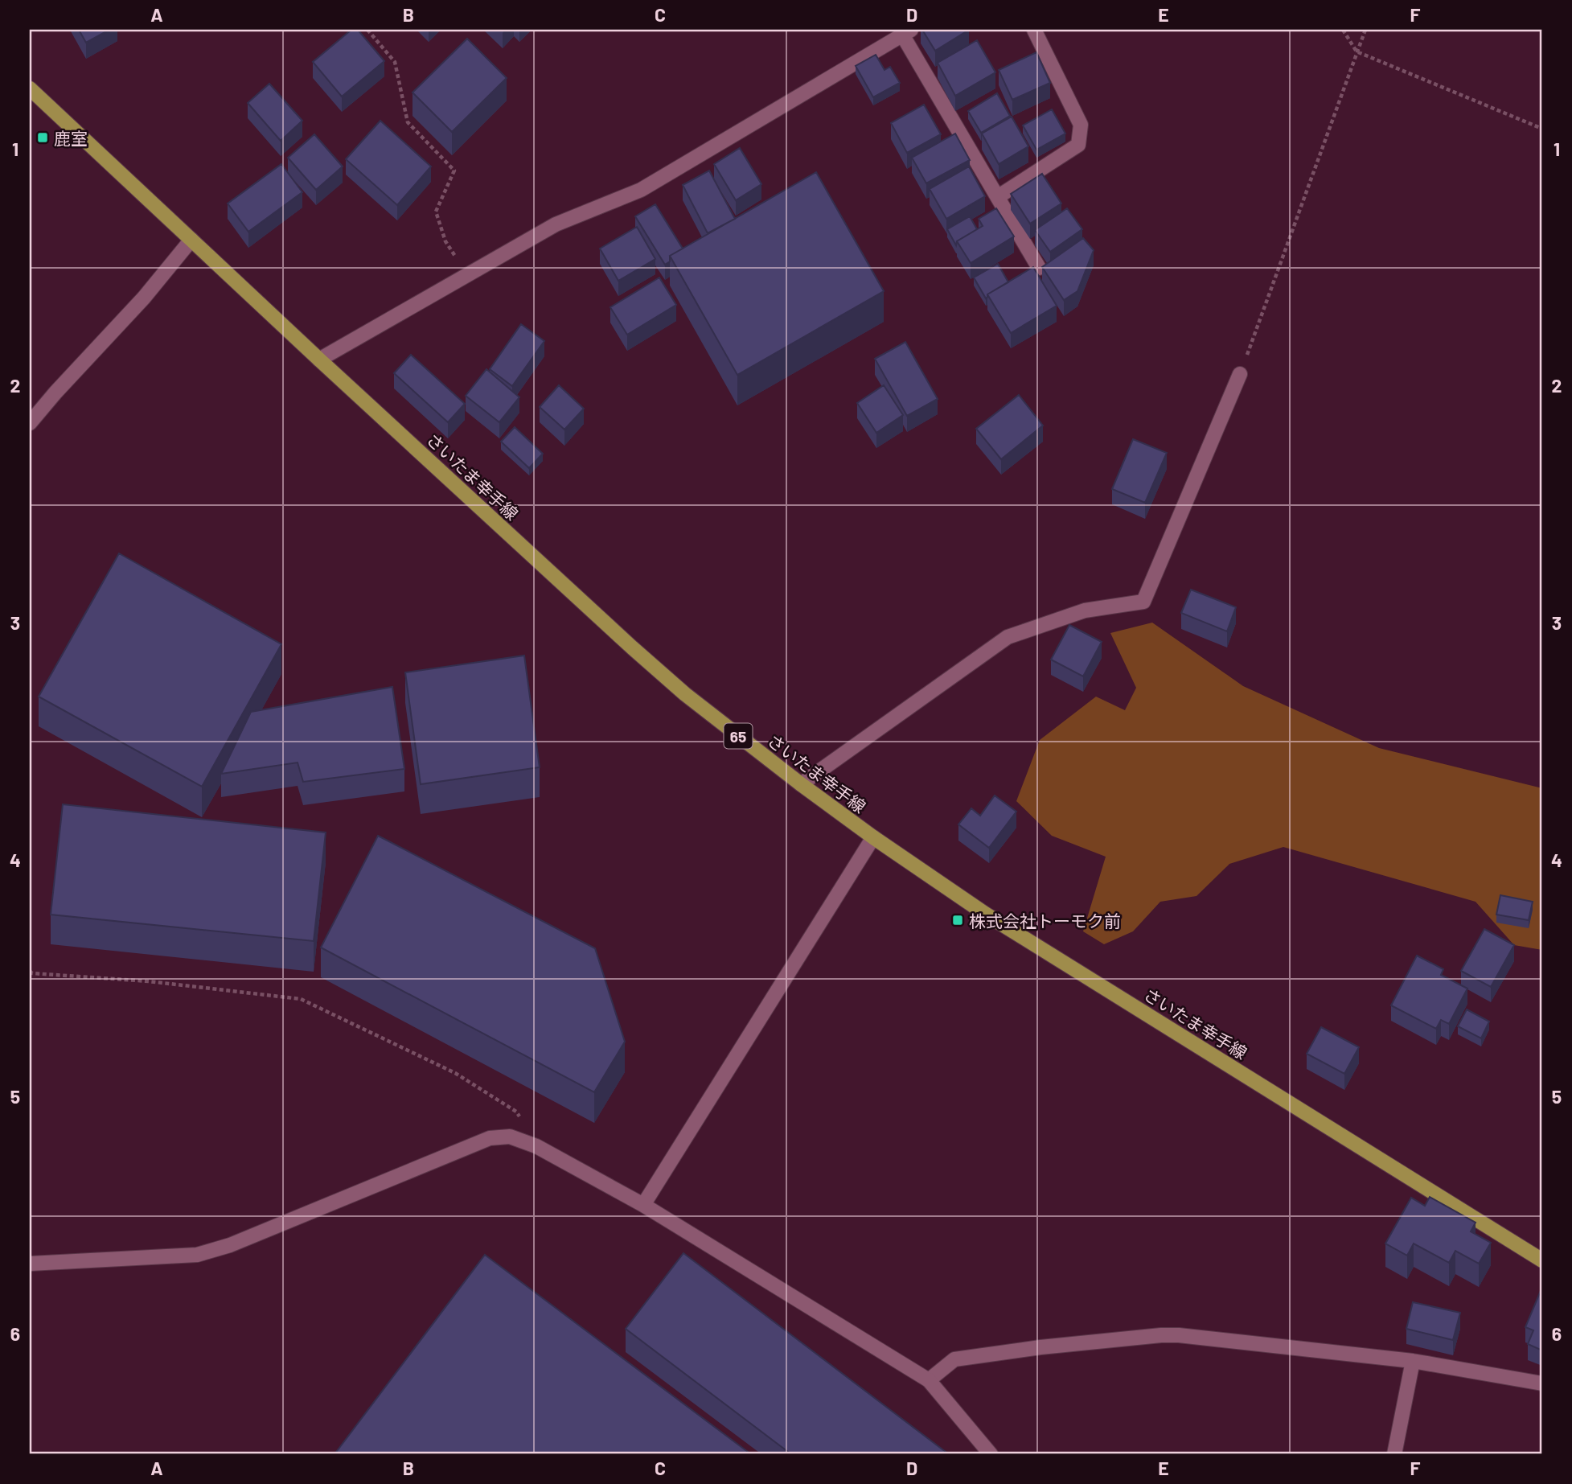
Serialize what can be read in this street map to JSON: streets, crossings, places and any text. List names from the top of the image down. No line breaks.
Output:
{"streets":{"main road":["さいたま幸手線","65"]},"places":{"transit":["鹿室","株式会社トーモク前"]},"grid":{"columns":["A","B","C","D","E","F"],"rows":["1","2","3","4","5","6"]}}
